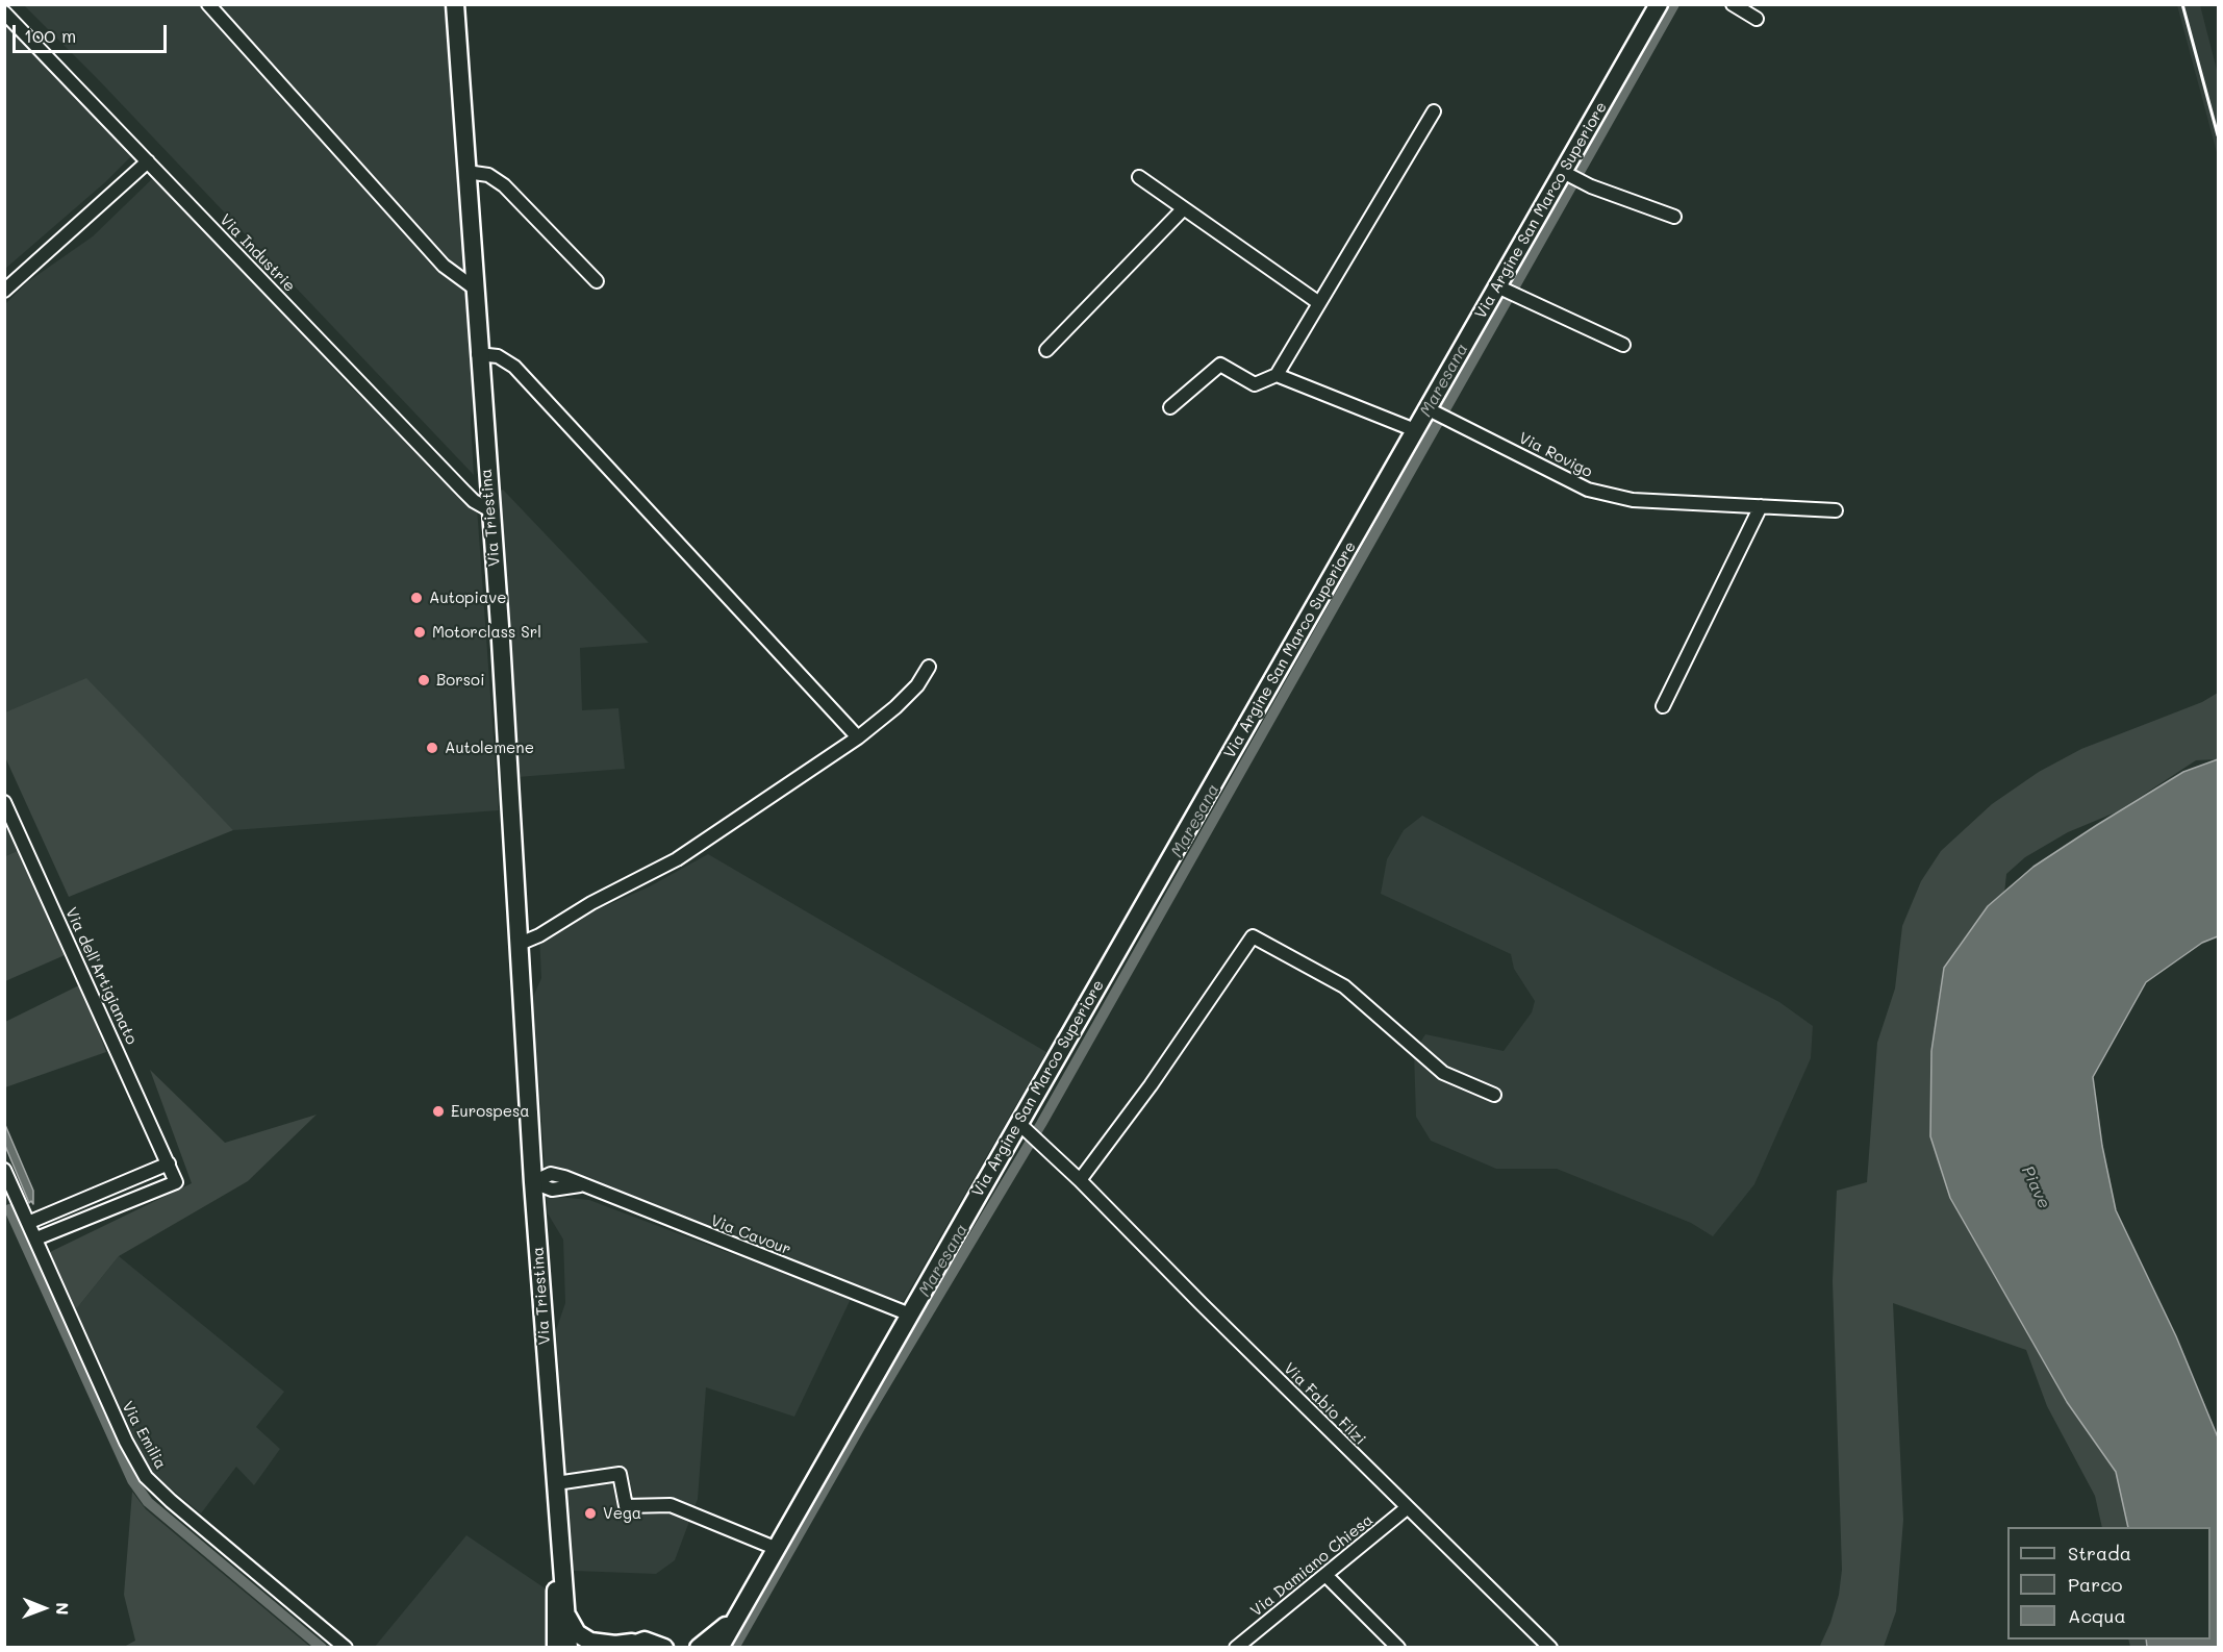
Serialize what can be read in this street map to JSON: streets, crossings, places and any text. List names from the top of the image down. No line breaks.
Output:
{"streets":{"street":["Via Argine San Marco Superiore","Via Industrie","Via Rovigo","Via Triestina","Via dell'Artigianato","Via Cavour","Via Fabio Filzi","Via Emilia","Via Damiano Chiesa"]},"crossings":[["Via Argine San Marco Superiore","Via Rovigo"],["Via Argine San Marco Superiore","Via Cavour"],["Via Argine San Marco Superiore","Via Fabio Filzi"],["Via Industrie","Via Triestina"],["Via Triestina","Via Cavour"],["Via Fabio Filzi","Via Damiano Chiesa"]],"water":["Maresana","Piave"],"places":["Autopiave","Motorclass Srl","Borsoi","Autolemene","Eurospesa","Vega"],"legend":["Strada","Parco","Acqua"],"scale_bar":"100 m","north":"right"}
